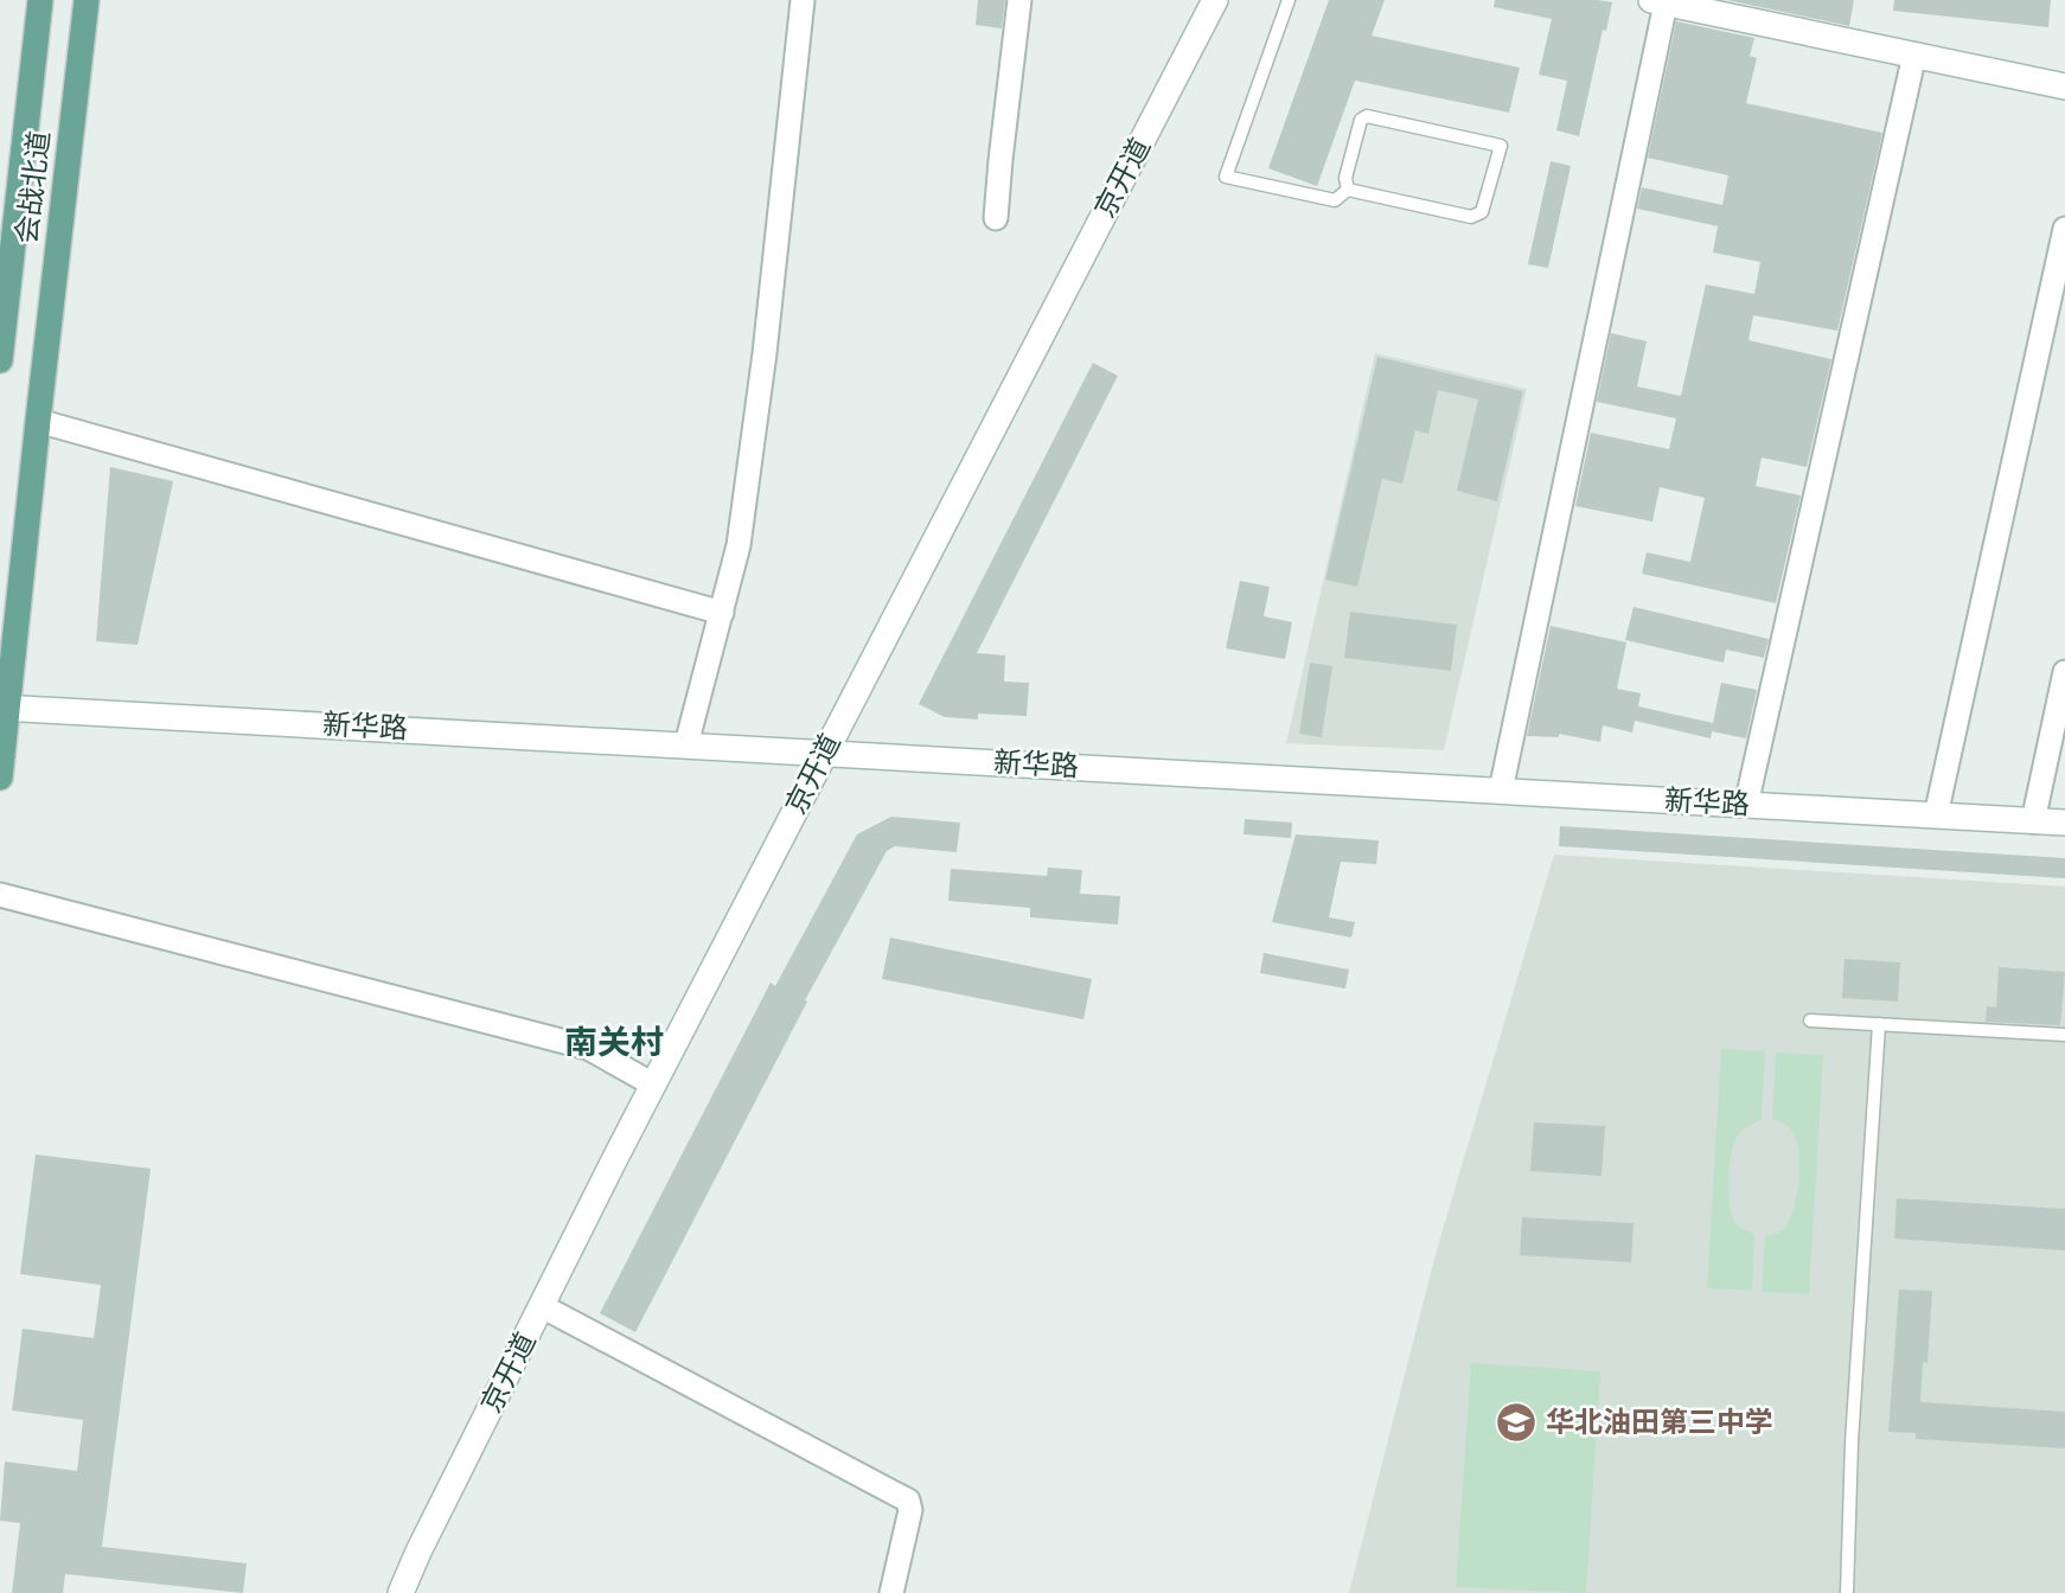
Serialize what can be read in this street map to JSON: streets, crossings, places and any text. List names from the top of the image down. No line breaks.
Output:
{"streets":{"main road":["京开道","会战北道","新华路"]},"crossings":[["京开道","新华路"],["会战北道","新华路"]],"districts":["南关村"],"places":{"school or university":["华北油田第三中学"]}}
